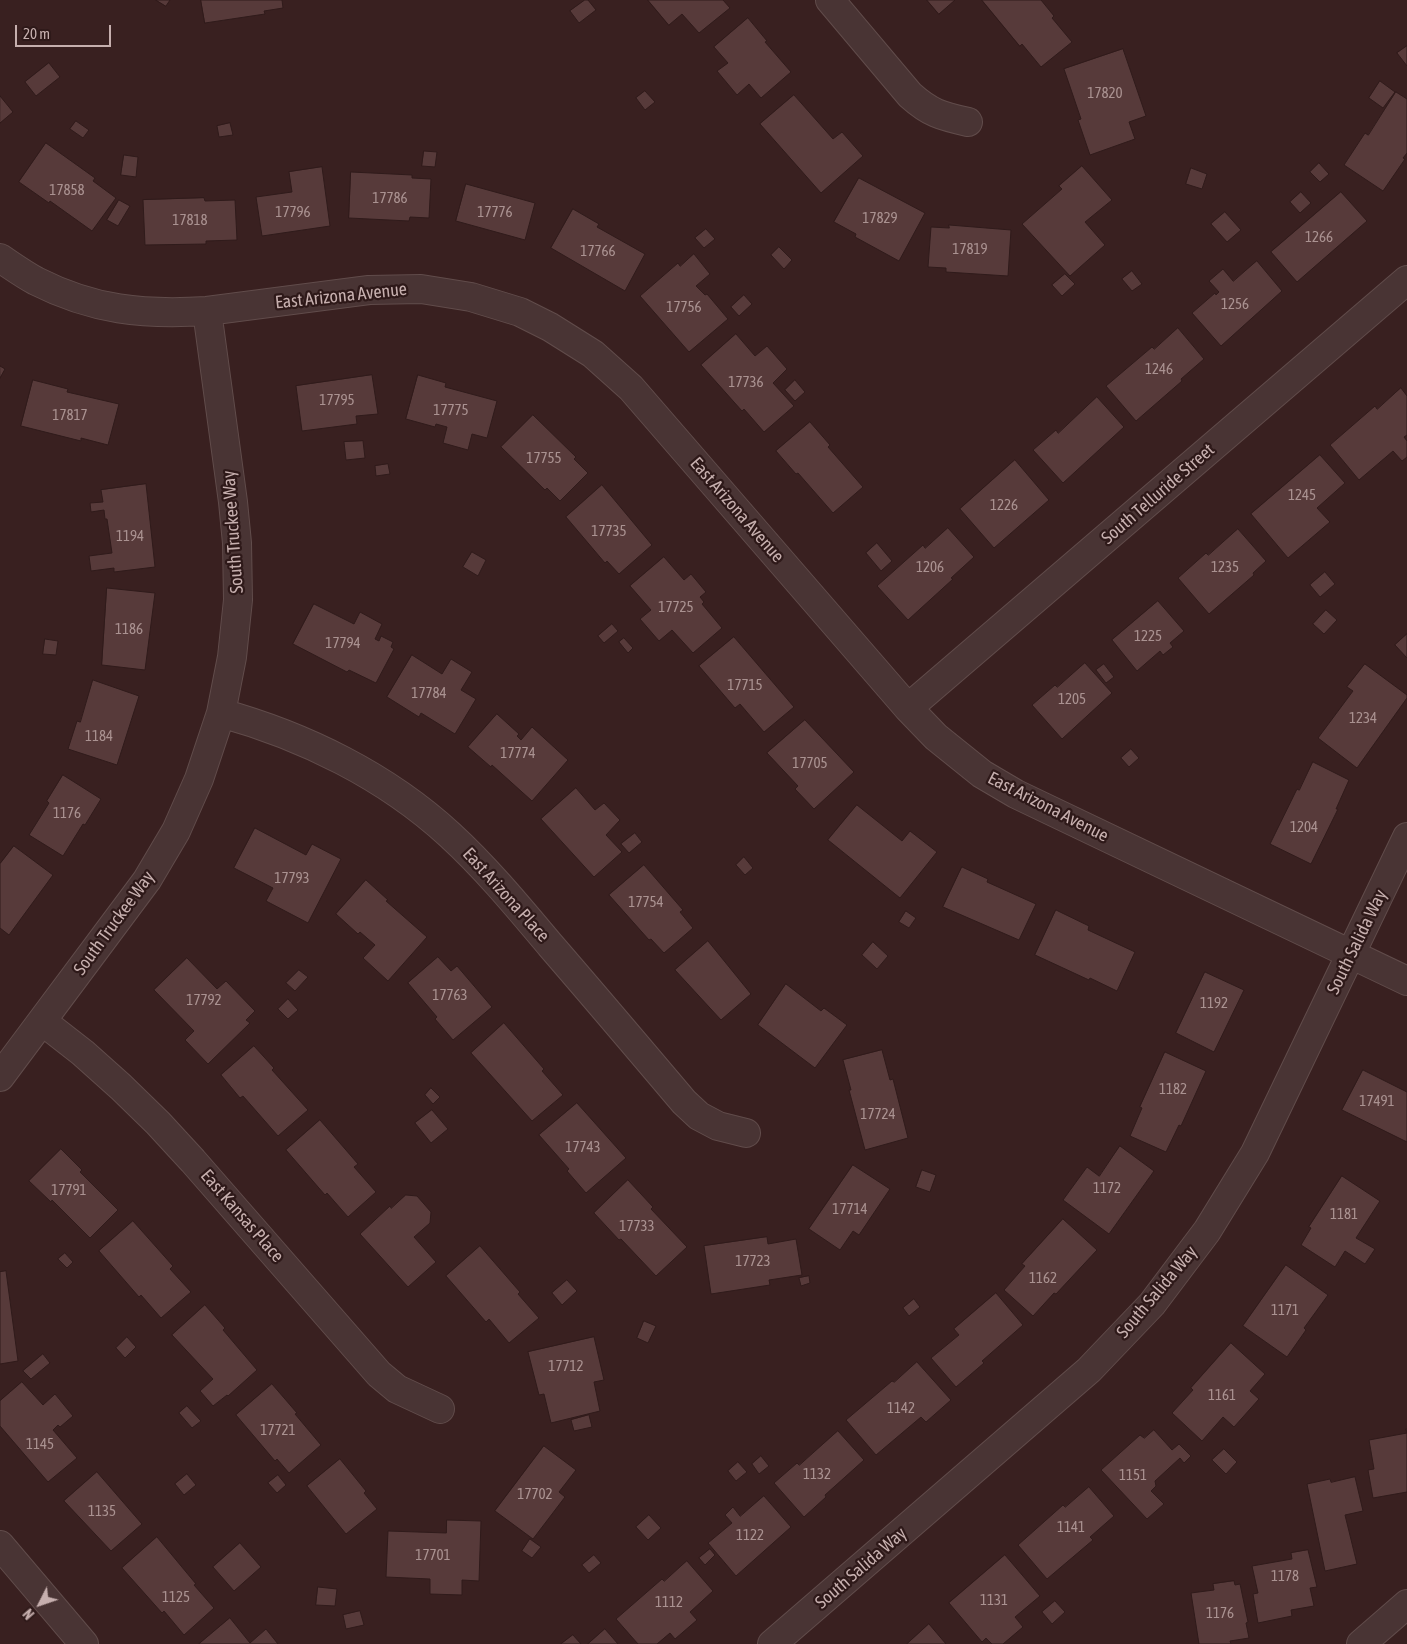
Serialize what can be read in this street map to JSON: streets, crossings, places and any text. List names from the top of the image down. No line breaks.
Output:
{"streets":{"street":["East Arizona Avenue","South Telluride Street","South Truckee Way","East Arizona Place","South Salida Way","East Kansas Place"]},"crossings":[["East Arizona Avenue","South Telluride Street"],["East Arizona Avenue","South Truckee Way"],["East Arizona Avenue","South Salida Way"],["South Truckee Way","East Arizona Place"],["South Truckee Way","East Kansas Place"]],"house_numbers":["17820","17858","17786","17796","17776","17829","17818","1266","17819","17766","1256","17756","1246","17736","17795","17775","17817","17755","1245","1226","17735","1194","1206","1235","17725","1186","1225","17794","17715","17784","1205","1234","1184","17774","17705","1176","1204","17793","17754","17763","17792","1192","1182","17491","17724","17743","1172","17791","17714","1181","17733","17723","1162","1171","17712","1161","1142","17721","1145","1132","1151","17702","1135","1141","1122","17701","1178","1125","1131","1112","1176"],"scale_bar":"20 m","north":"bottom left"}
